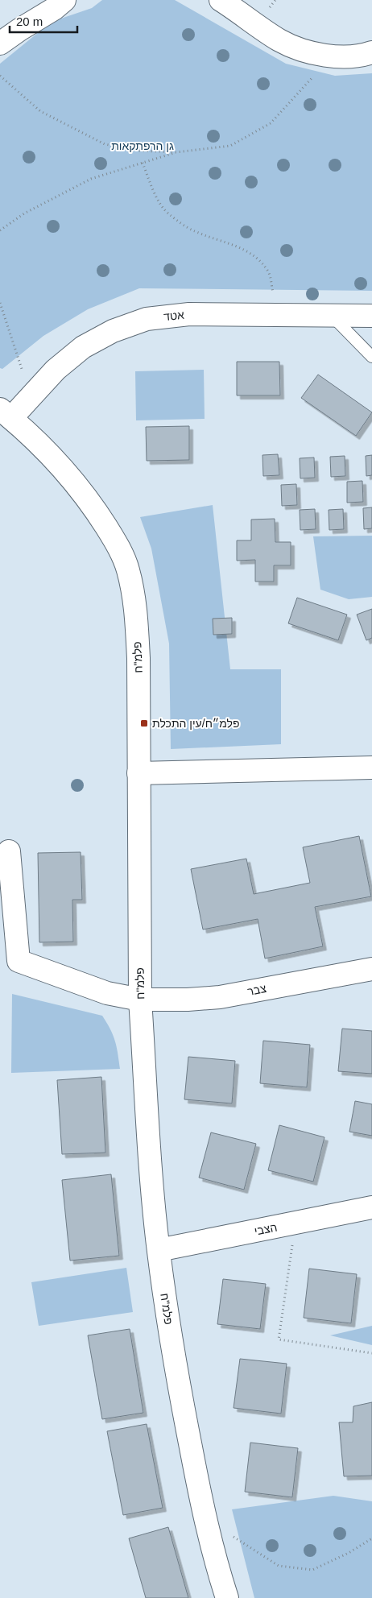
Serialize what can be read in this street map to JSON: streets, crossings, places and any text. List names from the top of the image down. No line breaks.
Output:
{"streets":{"street":["אטד","פלמ\"ח","צבר","הצבי"]},"crossings":[["אטד","פלמ\"ח"],["פלמ\"ח","צבר"],["פלמ\"ח","הצבי"]],"parks":["גן הרפתקאות"],"places":{"transit":["פלמ״ח/עין התכלת"]},"scale_bar":"20 m"}
